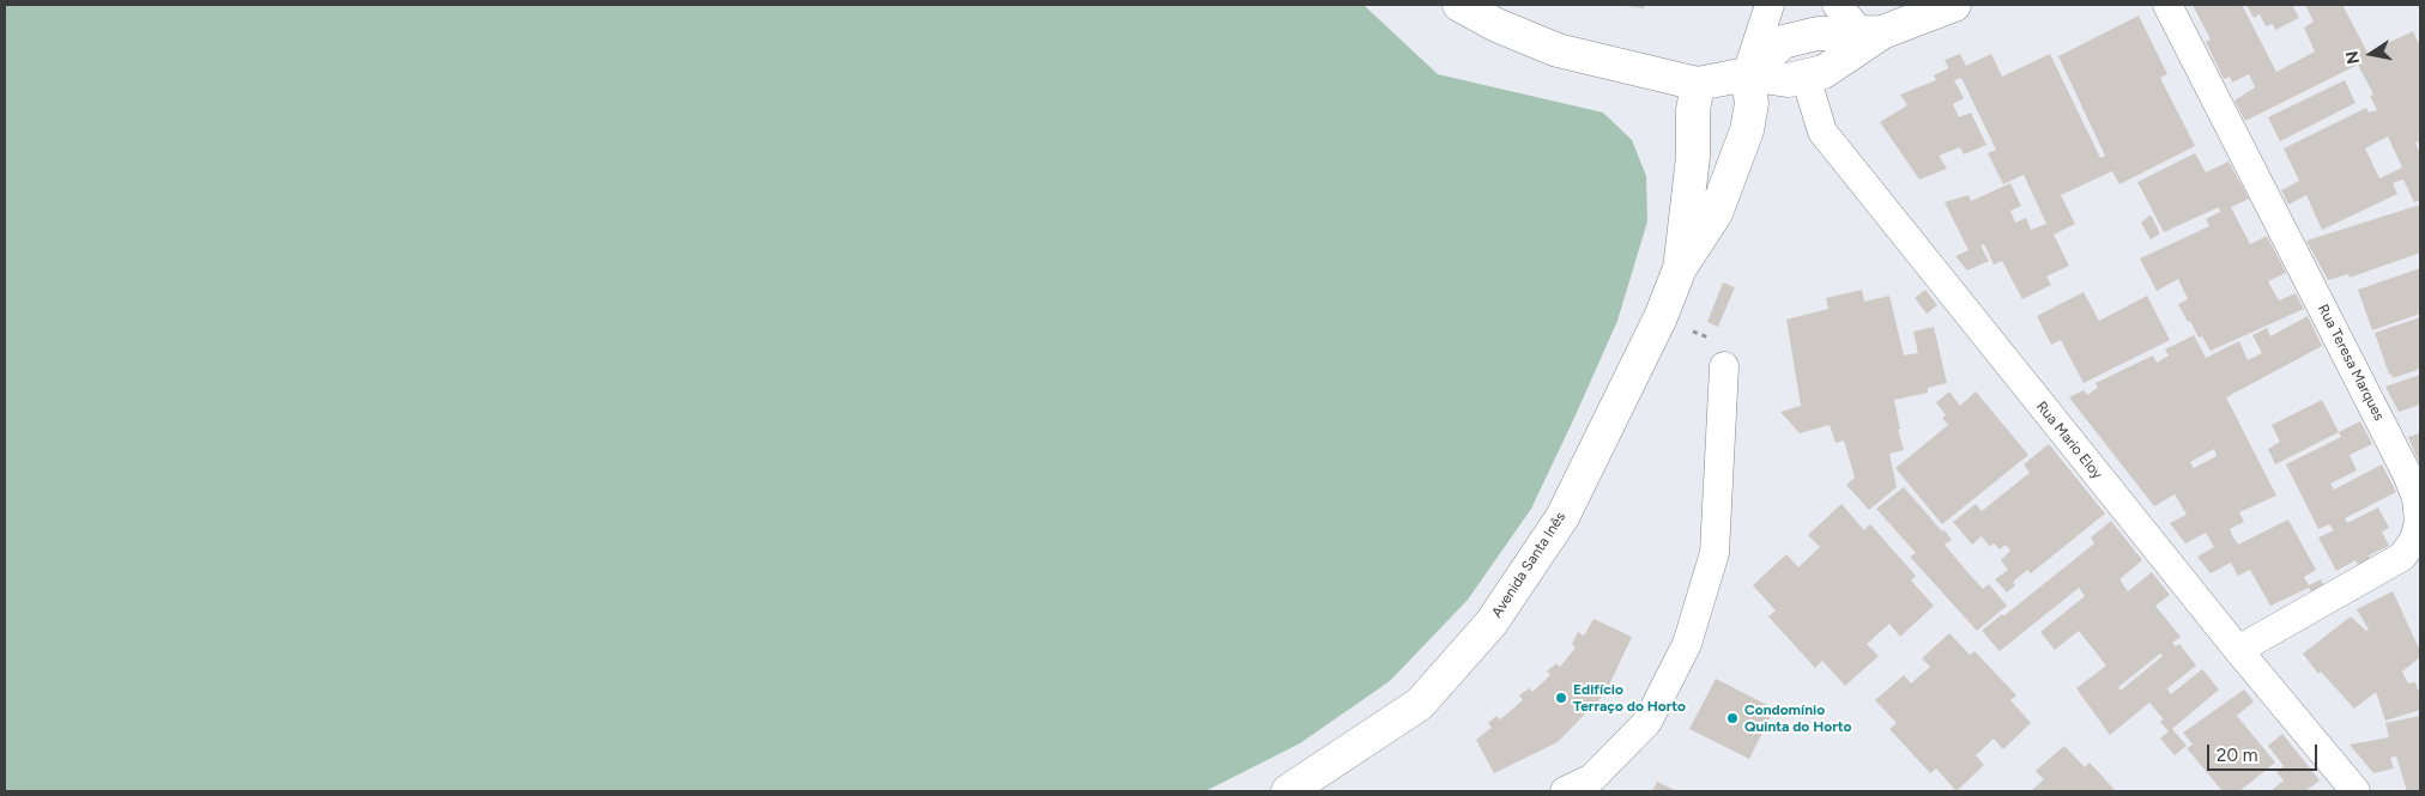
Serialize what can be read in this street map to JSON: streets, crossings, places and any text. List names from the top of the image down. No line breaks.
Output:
{"streets":{"main road":["Avenida Santa Inês"],"street":["Rua Teresa Marques","Rua Mario Eloy"]},"crossings":[["Rua Teresa Marques","Rua Mario Eloy"]],"places":["Edifício Terraço do Horto","Condomínio Quinta do Horto"],"scale_bar":"20 m","north":"left"}
